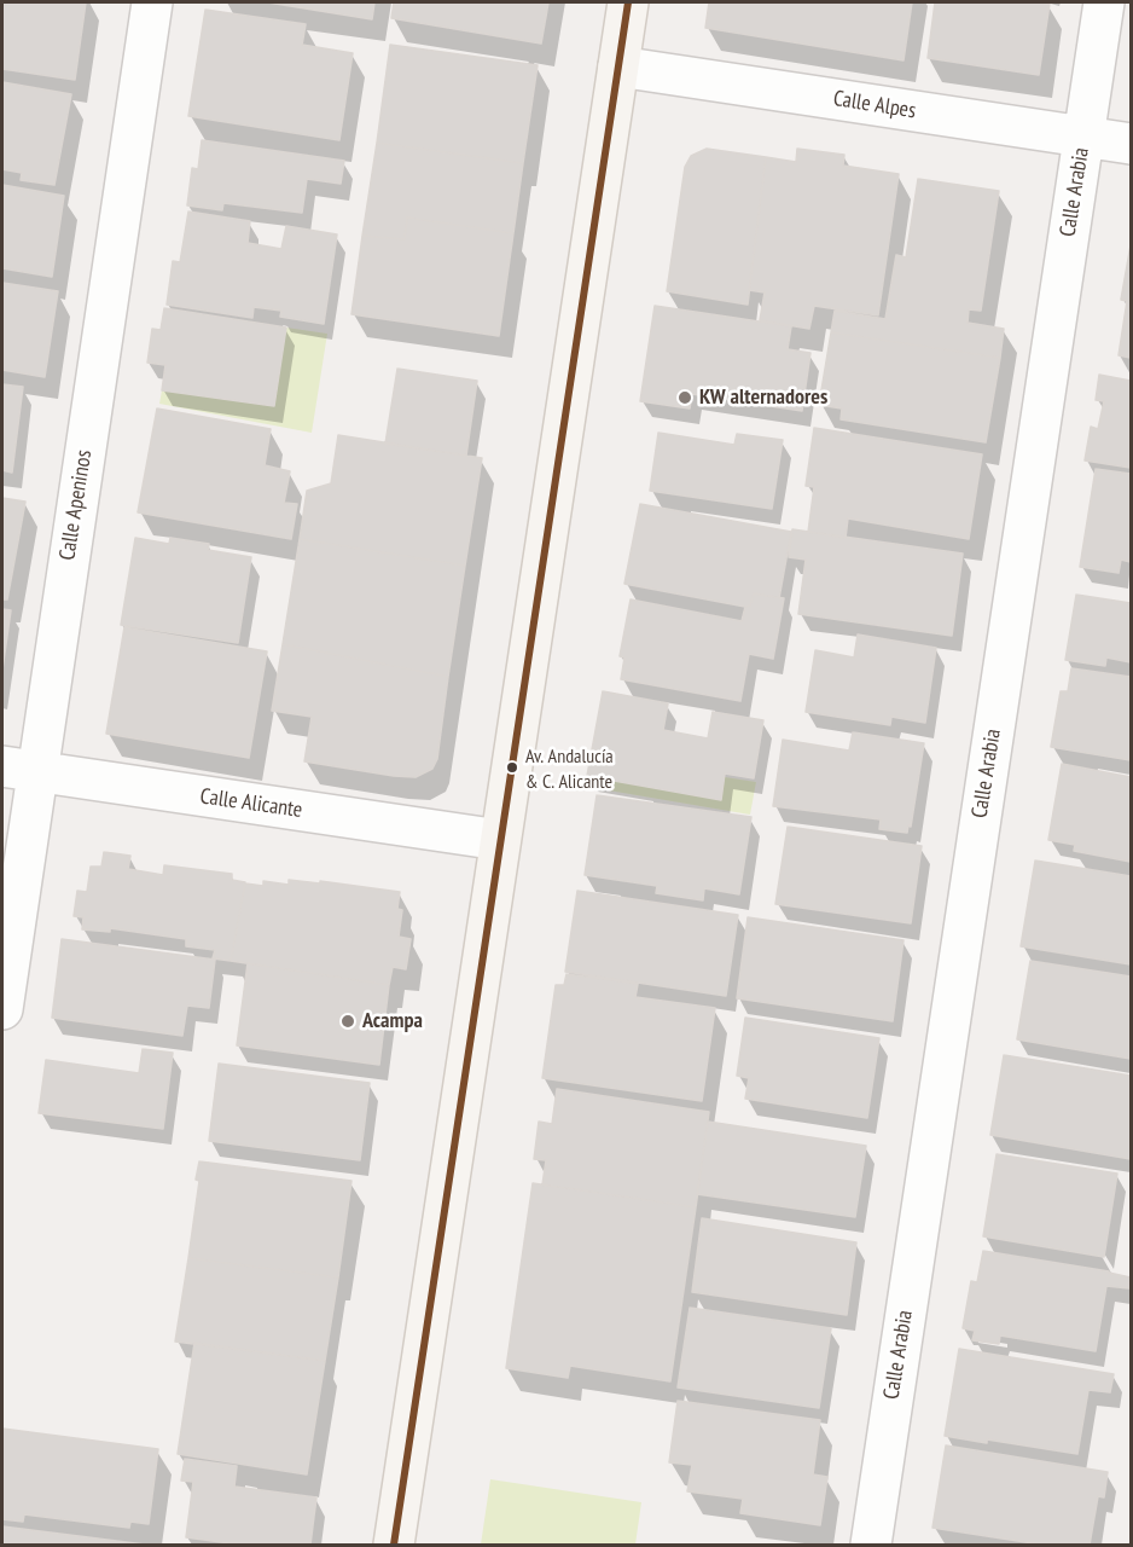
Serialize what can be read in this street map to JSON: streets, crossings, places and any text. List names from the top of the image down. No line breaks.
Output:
{"streets":{"street":["Calle Alpes","Calle Arabia","Calle Apeninos","Calle Alicante"]},"crossings":[["Calle Alpes","Calle Arabia"],["Calle Apeninos","Calle Alicante"]],"places":["KW alternadores","Av. Andalucía & C. Alicante","Acampa"]}
